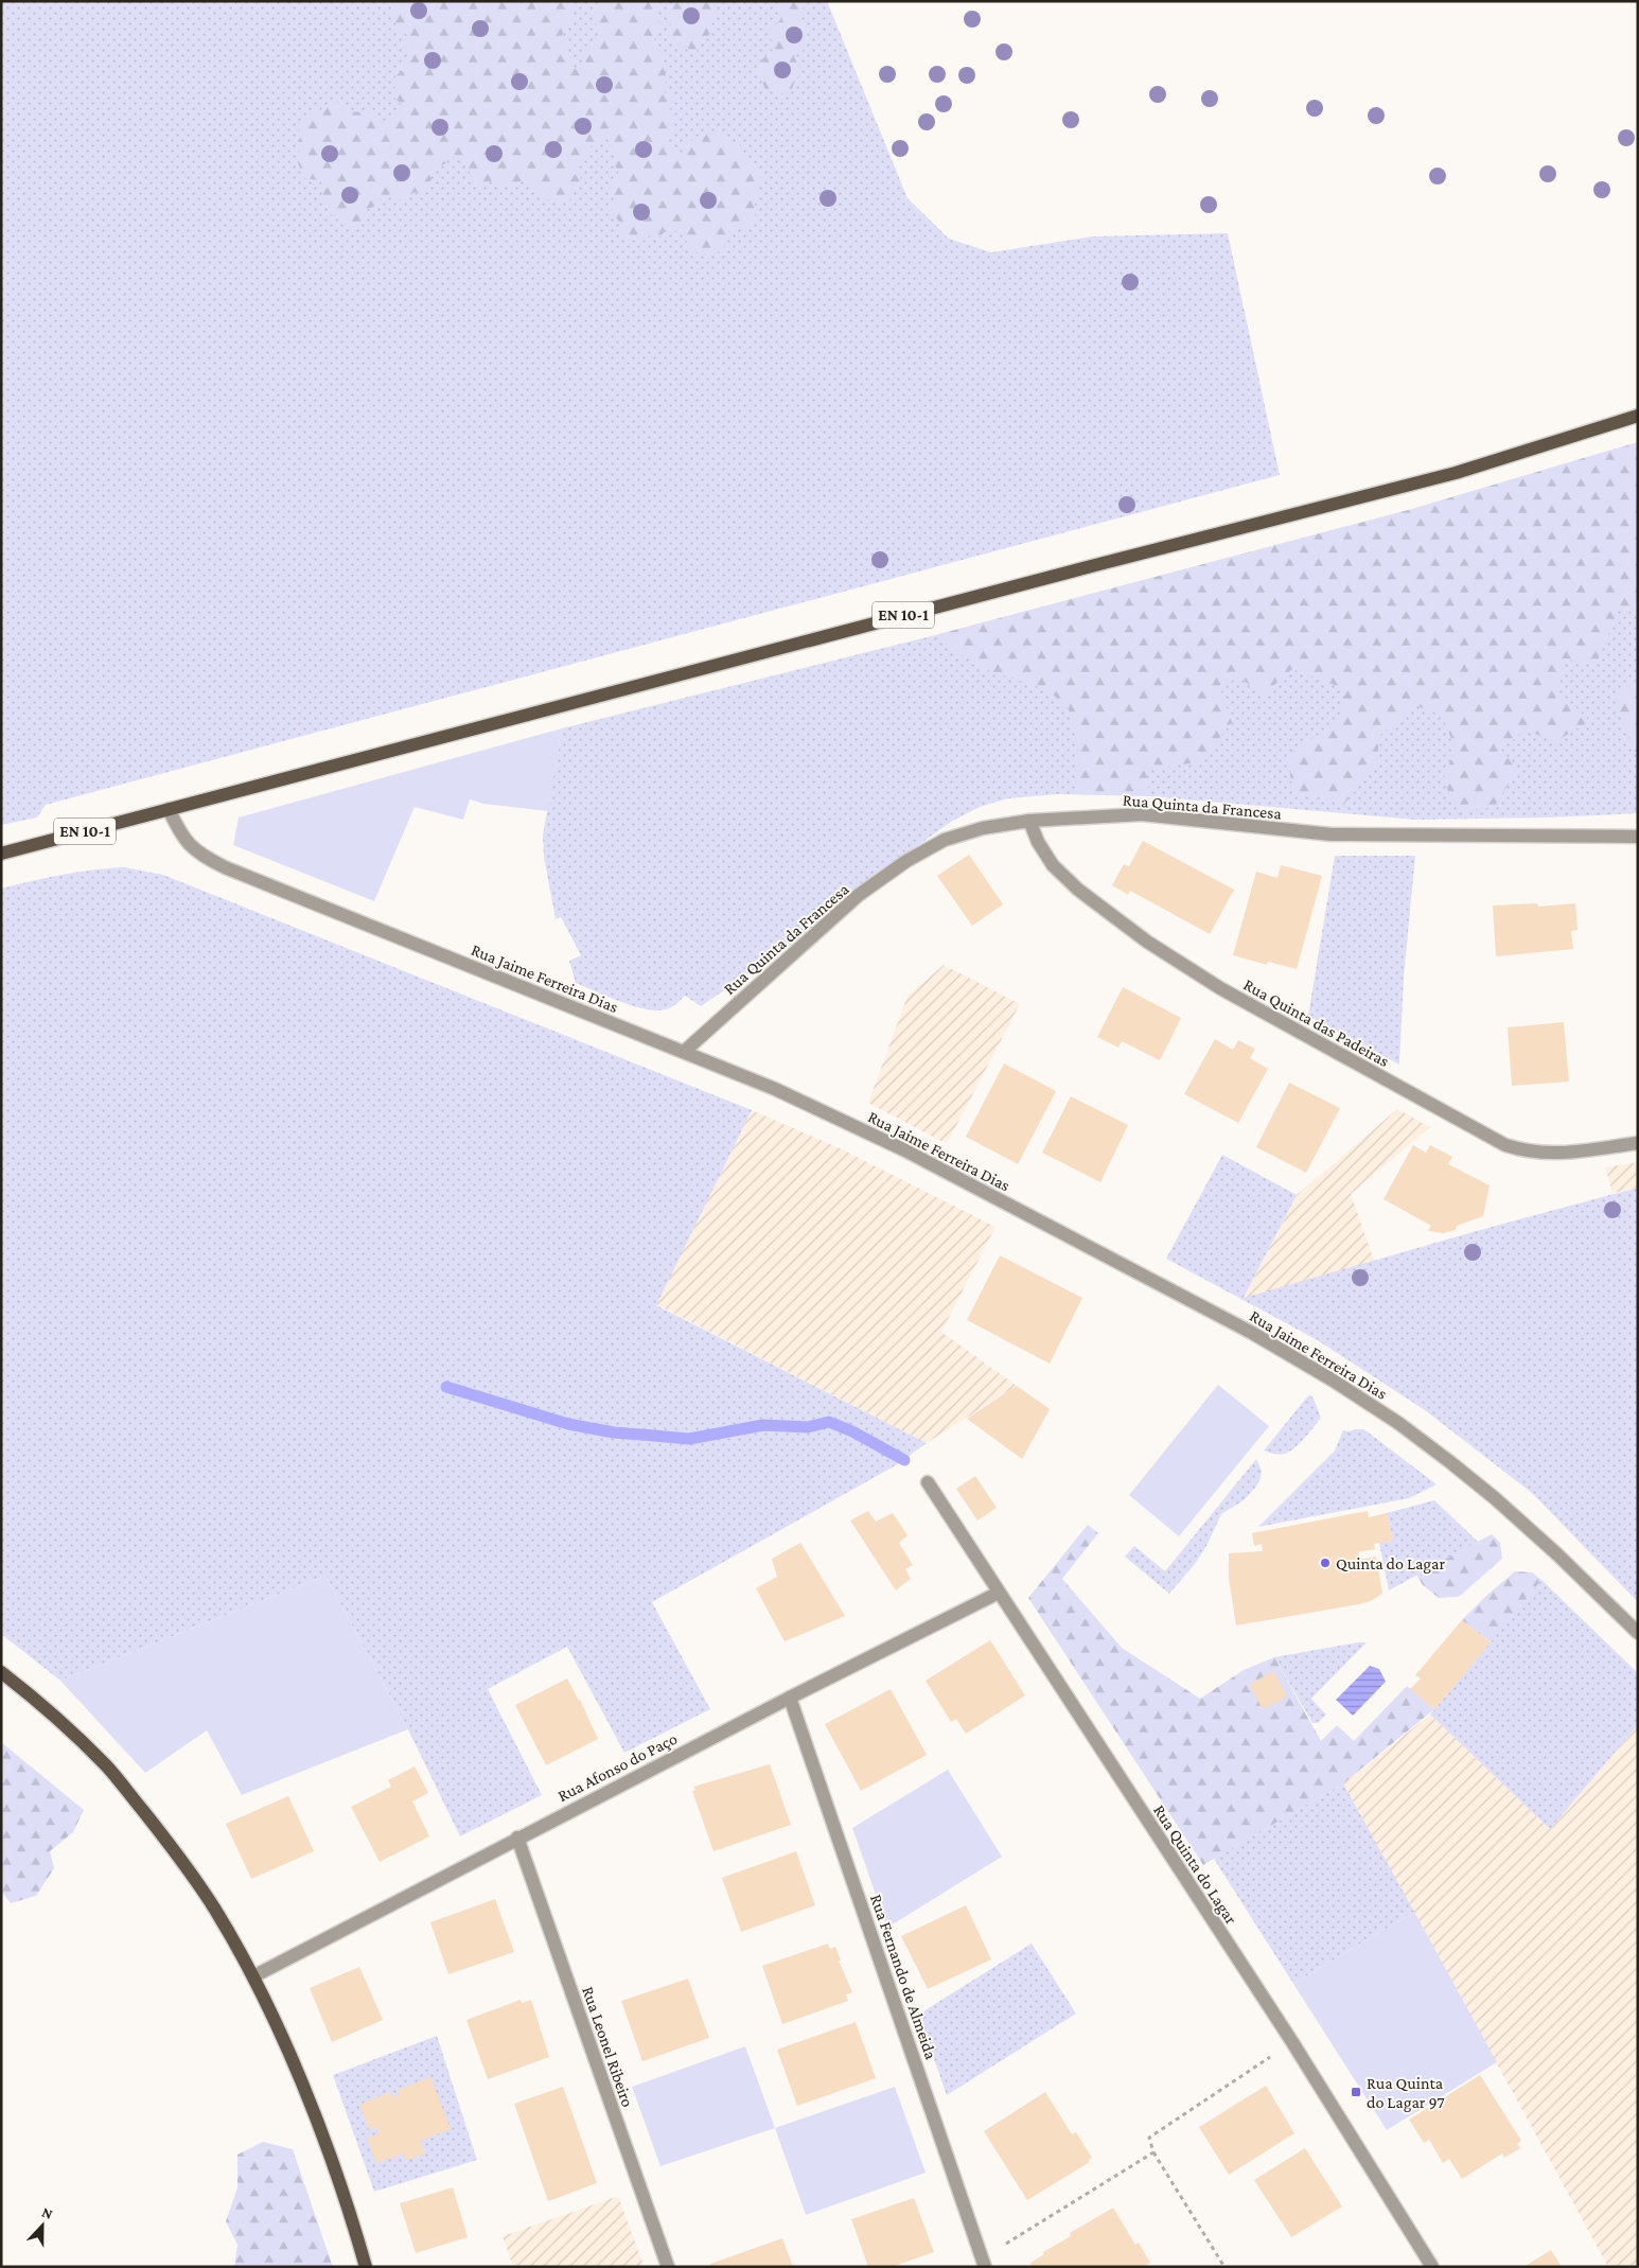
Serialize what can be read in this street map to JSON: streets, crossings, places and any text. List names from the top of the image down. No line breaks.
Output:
{"streets":{"main road":["EN 10-1"],"street":["Rua Quinta da Francesa","Rua Jaime Ferreira Dias","Rua Quinta das Padeiras","Rua Afonso do Paço","Rua Quinta do Lagar","Rua Fernando de Almeida","Rua Leonel Ribeiro"]},"crossings":[["EN 10-1","Rua Jaime Ferreira Dias"],["Rua Quinta da Francesa","Rua Jaime Ferreira Dias"],["Rua Quinta da Francesa","Rua Quinta das Padeiras"],["Rua Afonso do Paço","Rua Quinta do Lagar"],["Rua Afonso do Paço","Rua Fernando de Almeida"],["Rua Afonso do Paço","Rua Leonel Ribeiro"]],"places":{"other":["Quinta do Lagar"],"transit":["Rua Quinta do Lagar 97"]},"north":"top"}
